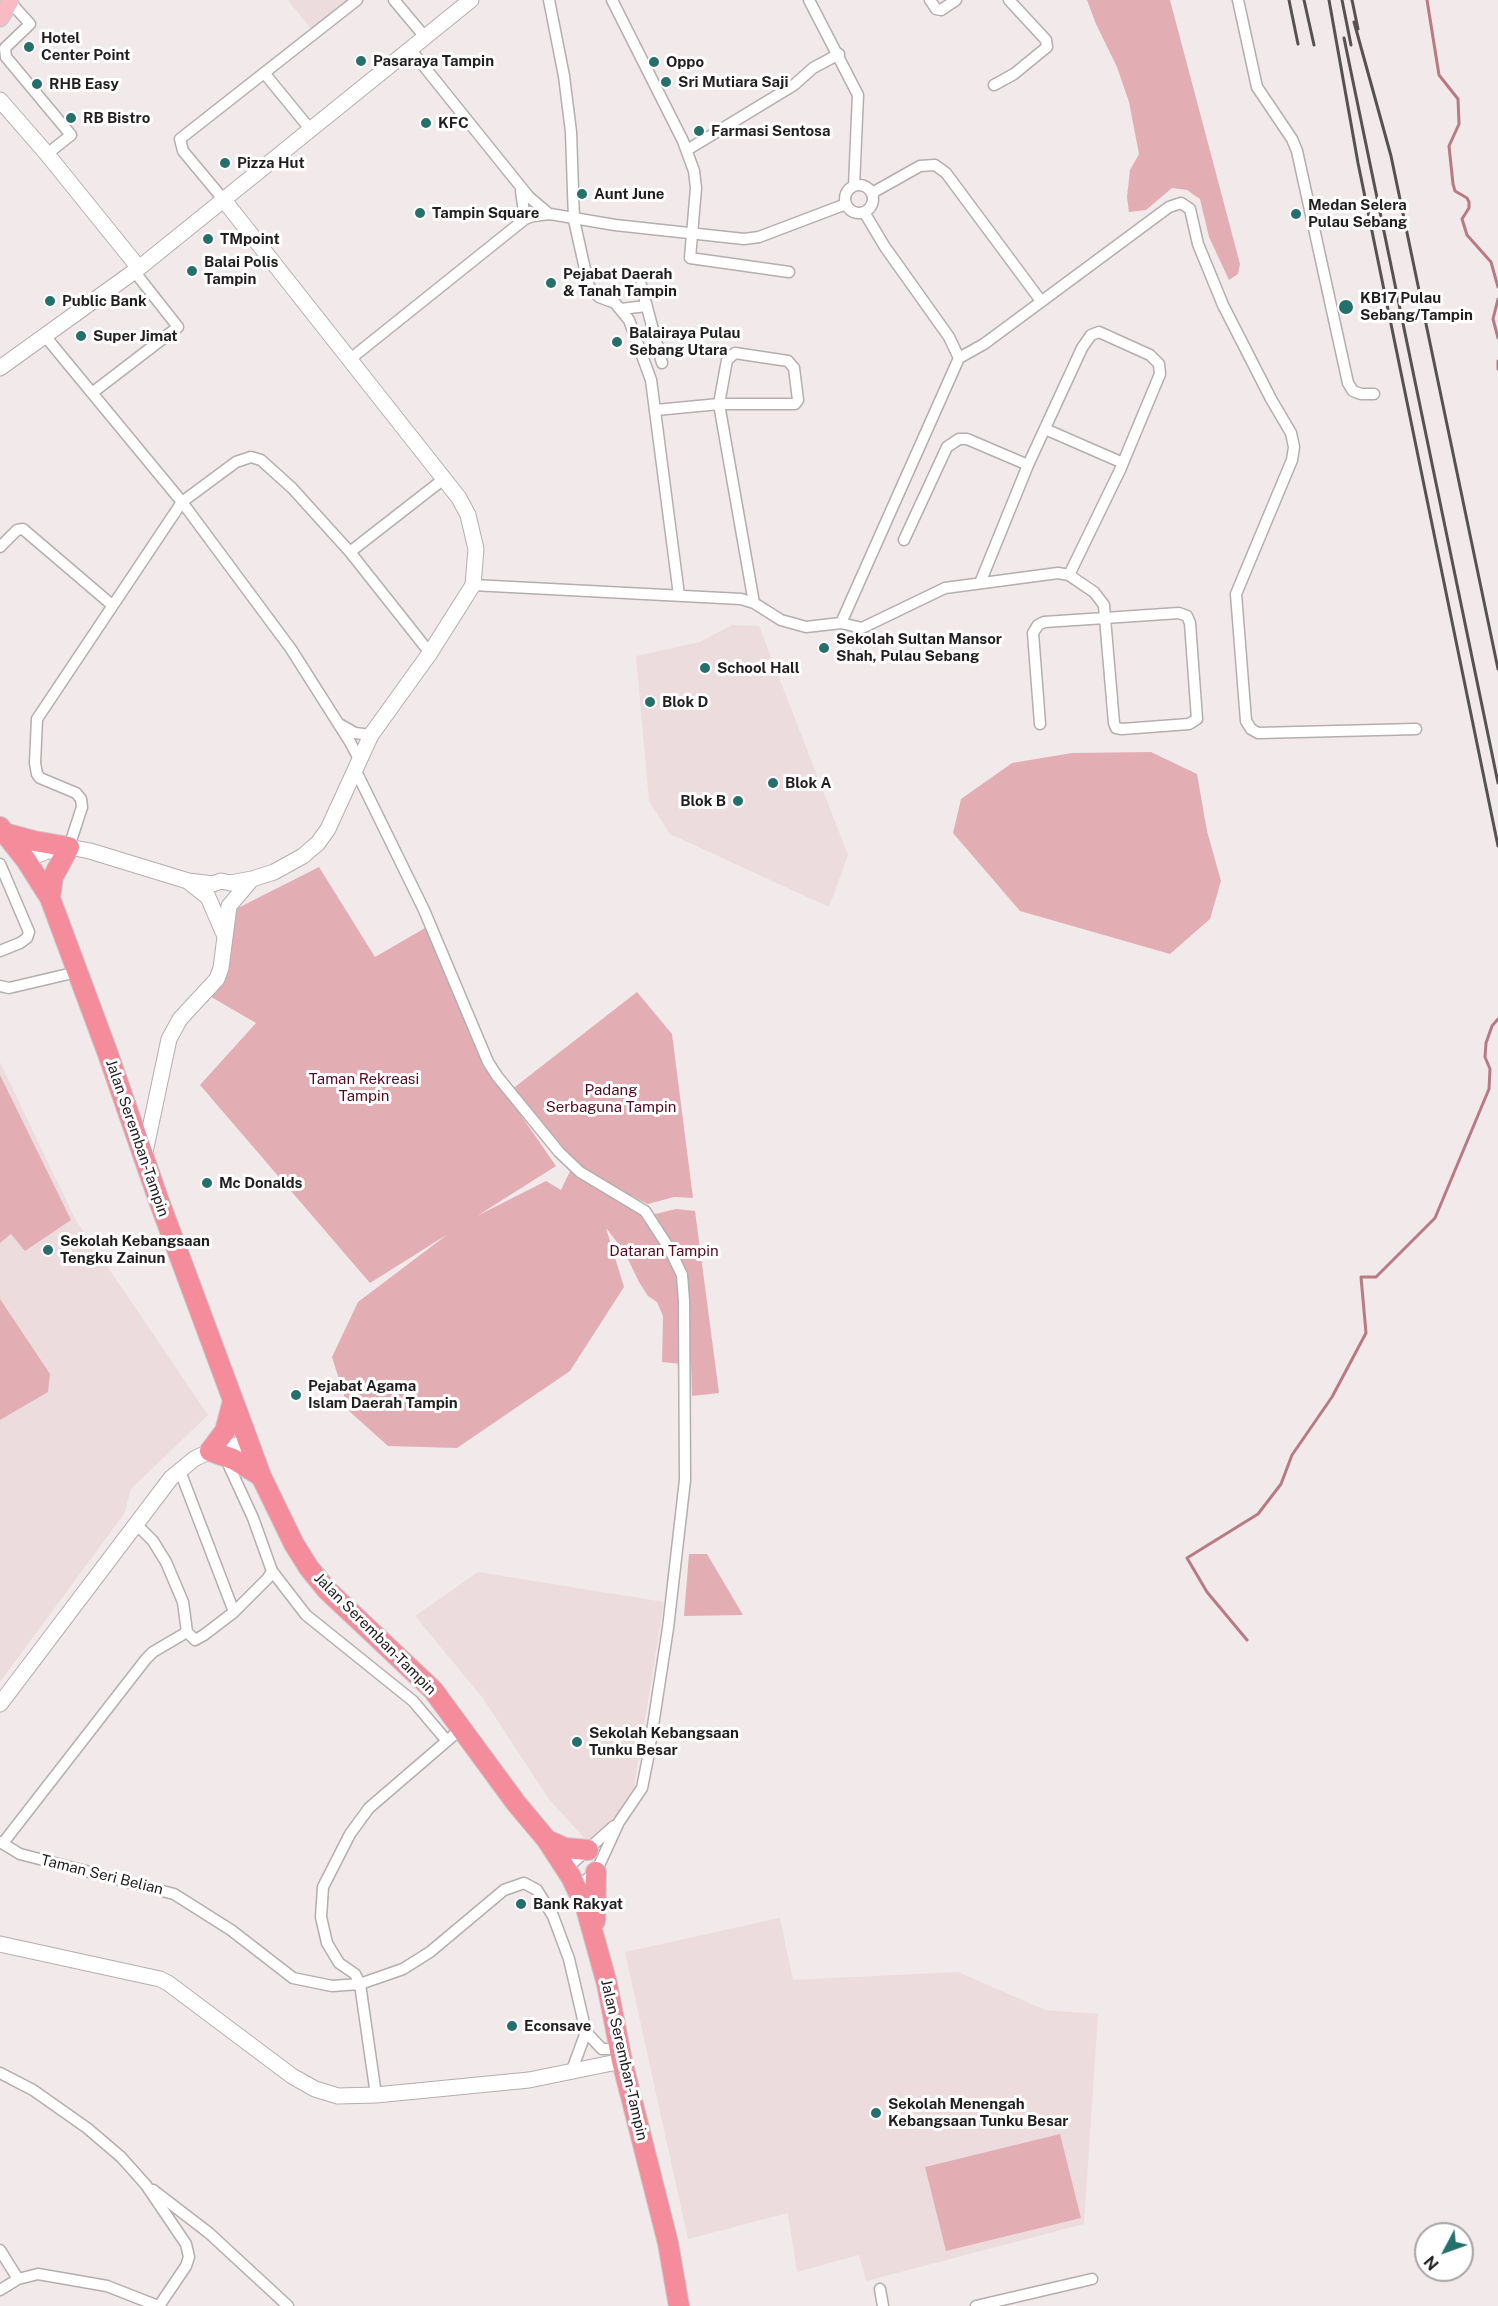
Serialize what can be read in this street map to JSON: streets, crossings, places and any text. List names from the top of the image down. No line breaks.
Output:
{"streets":{"highway":["Jalan Seremban-Tampin"],"street":["Taman Seri Belian"]},"parks":["Taman Rekreasi Tampin","Padang Serbaguna Tampin","Dataran Tampin"],"places":["Hotel Center Point","Pasaraya Tampin","Oppo","Sri Mutiara Saji","RHB Easy","RB Bistro","KFC","Farmasi Sentosa","Pizza Hut","Aunt June","Tampin Square","Medan Selera Pulau Sebang","TMpoint","Balai Polis Tampin","Pejabat Daerah & Tanah Tampin","Public Bank","KB17 Pulau Sebang/Tampin","Super Jimat","Balairaya Pulau Sebang Utara","Sekolah Sultan Mansor Shah, Pulau Sebang","School Hall","Blok D","Blok A","Blok B","Mc Donalds","Sekolah Kebangsaan Tengku Zainun","Pejabat Agama Islam Daerah Tampin","Sekolah Kebangsaan Tunku Besar","Bank Rakyat","Econsave","Sekolah Menengah Kebangsaan Tunku Besar"],"north":"bottom left"}
